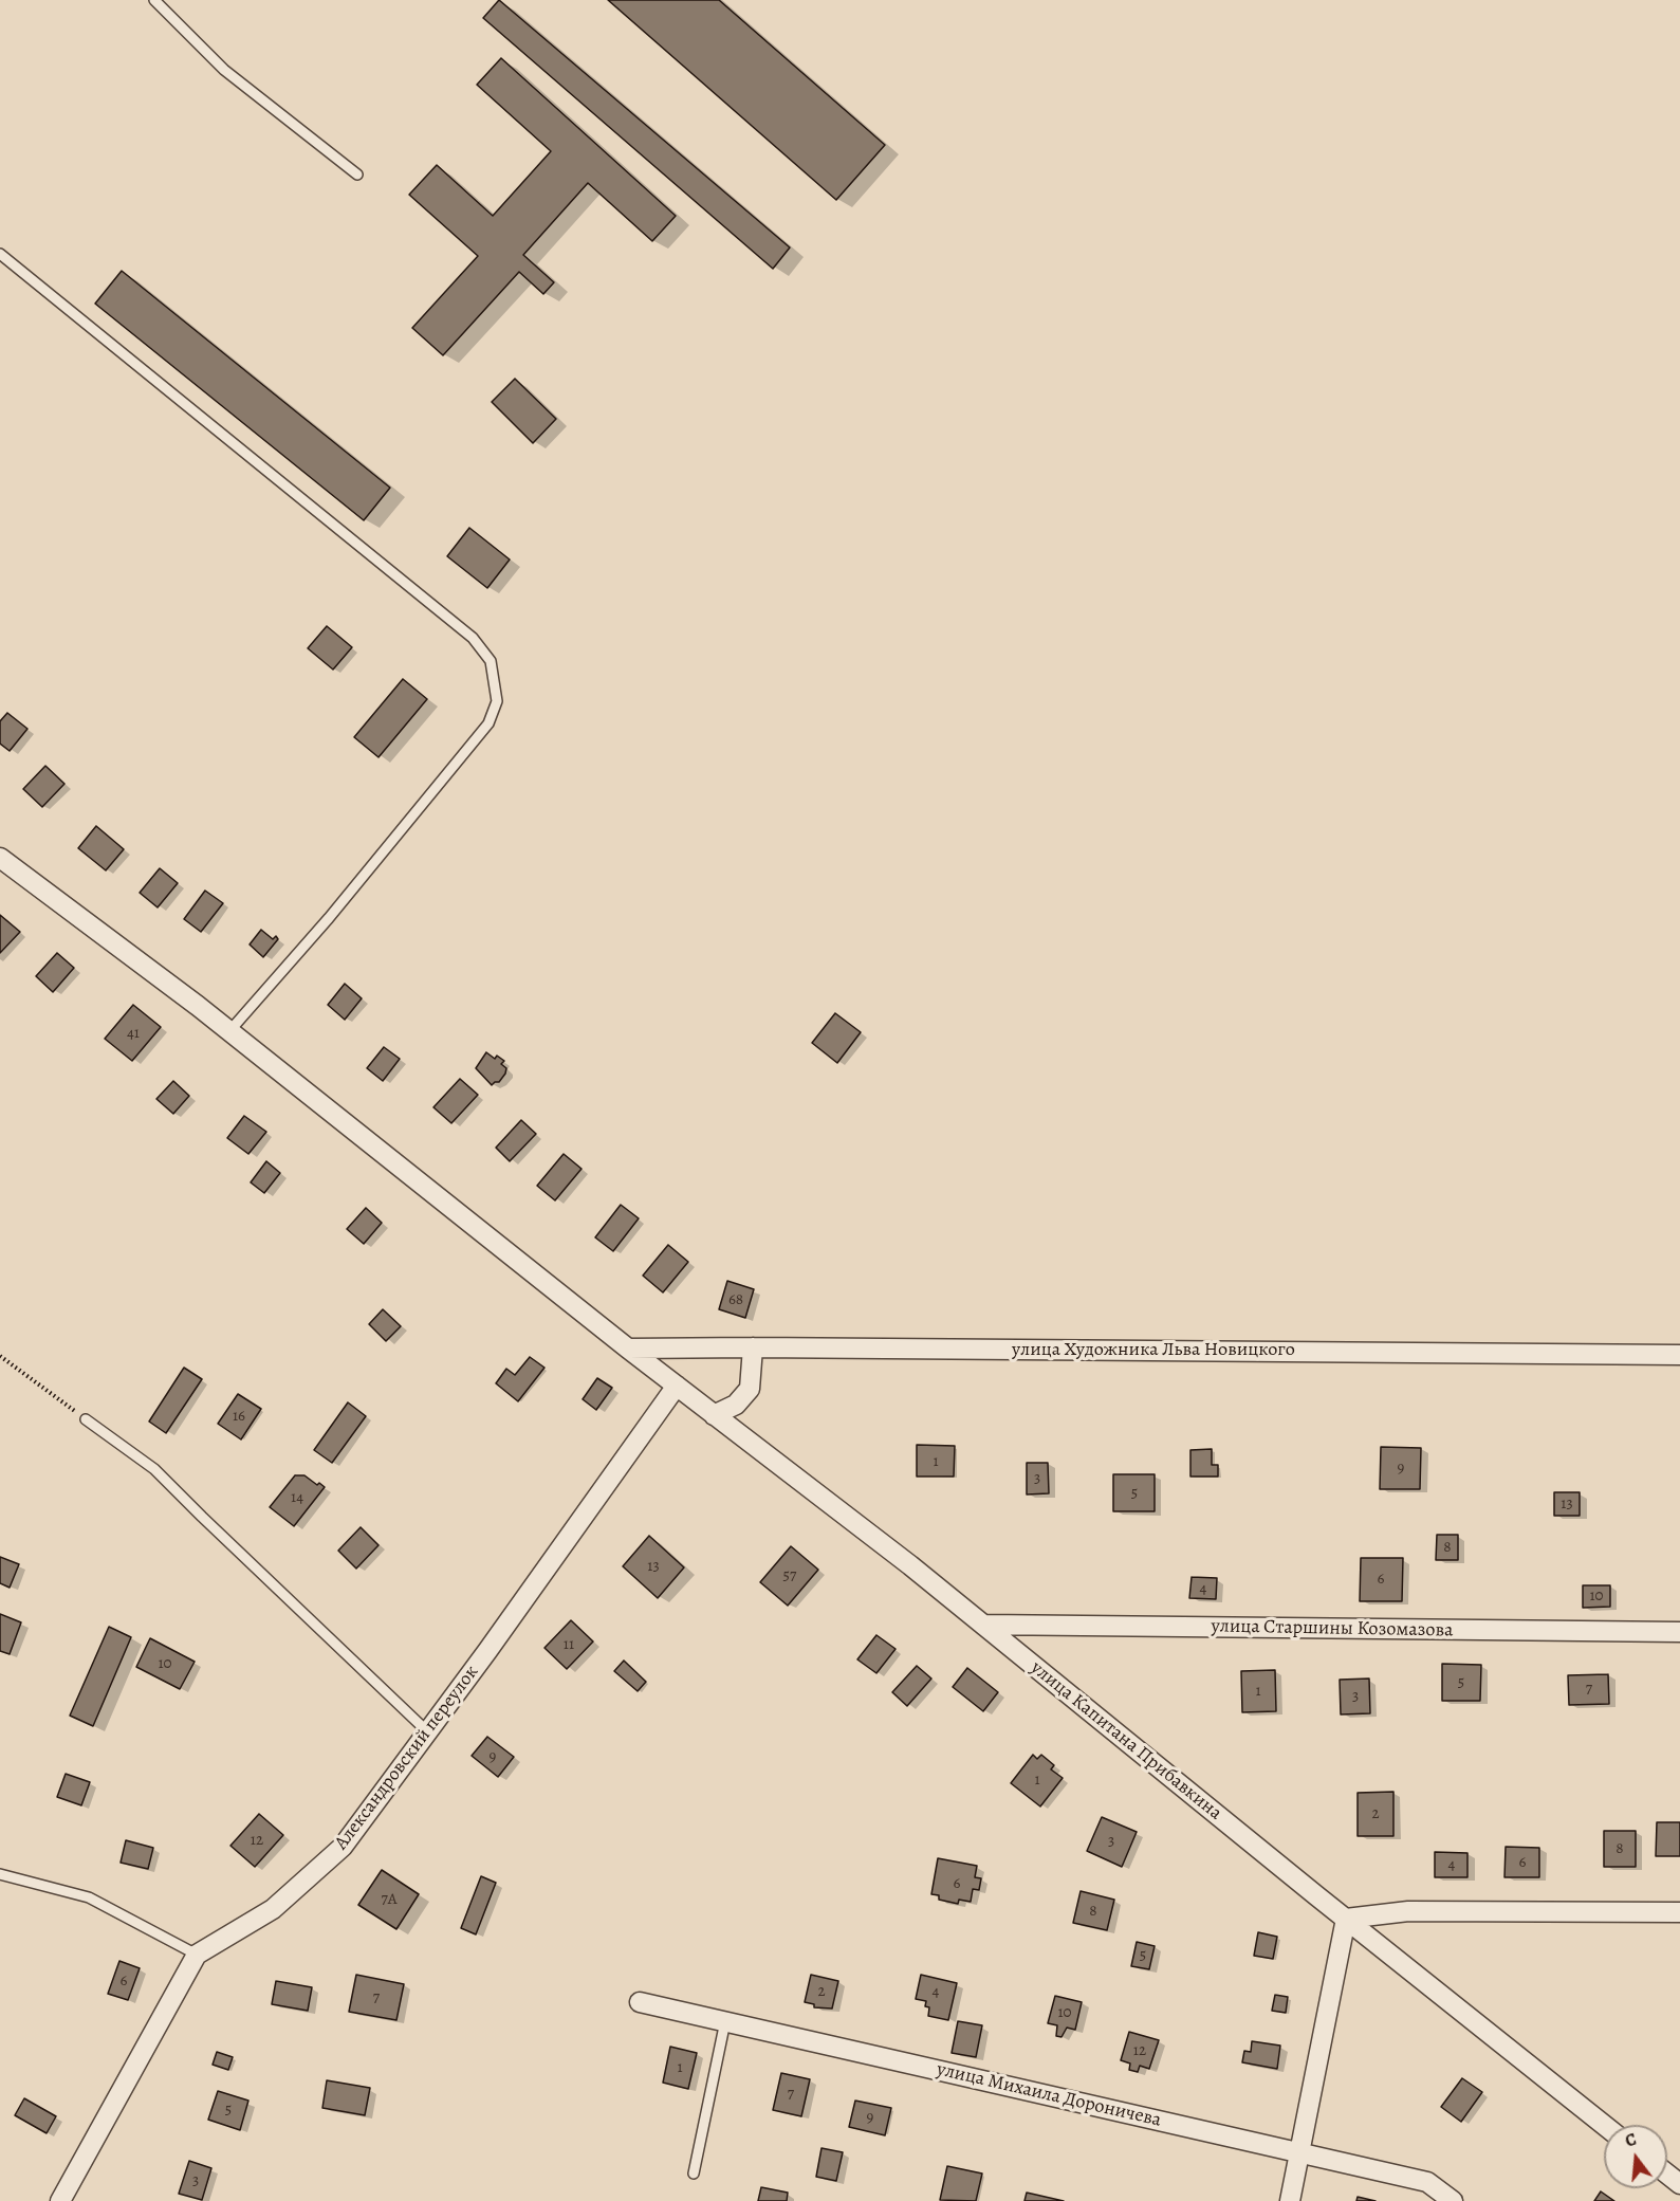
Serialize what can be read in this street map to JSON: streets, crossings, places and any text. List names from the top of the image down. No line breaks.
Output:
{"streets":{"street":["улица Художника Льва Новицкого","улица Старшины Козомазова","улица Капитана Прибавкина","Александровский переулок","улица Михаила Дороничева"]},"crossings":[["улица Художника Льва Новицкого","улица Капитана Прибавкина"],["улица Старшины Козомазова","улица Капитана Прибавкина"],["улица Капитана Прибавкина","Александровский переулок"]],"house_numbers":["41","68","16","1","9","3","5","14","13","8","13","57","6","4","10","11","10","5","7","1","3","9","1","2","12","3","8","6","4","6","7А","8","5","6","2","4","7","10","12","1","7","5","9","3"],"north":"top"}
